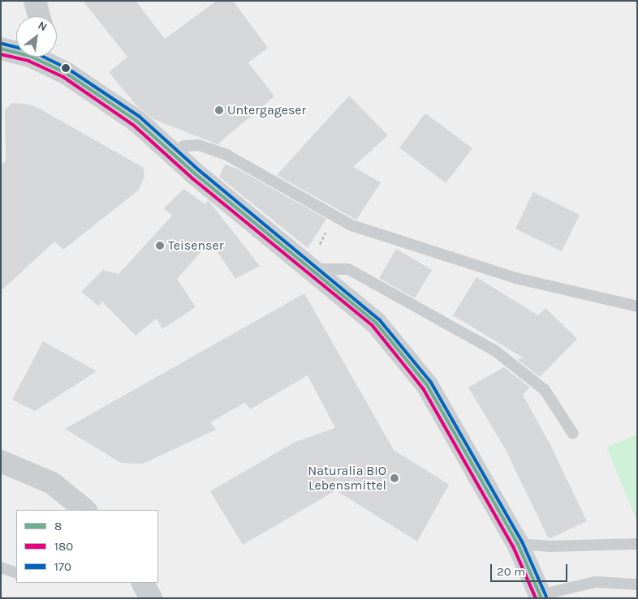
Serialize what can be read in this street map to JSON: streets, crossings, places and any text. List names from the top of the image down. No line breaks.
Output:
{"places":["Untergageser","Teisenser","Naturalia BIO Lebensmittel"],"lines":["transit line 170","transit line 8","transit line 180"],"legend":["8","180","170"],"scale_bar":"20 m","north":"top right"}
